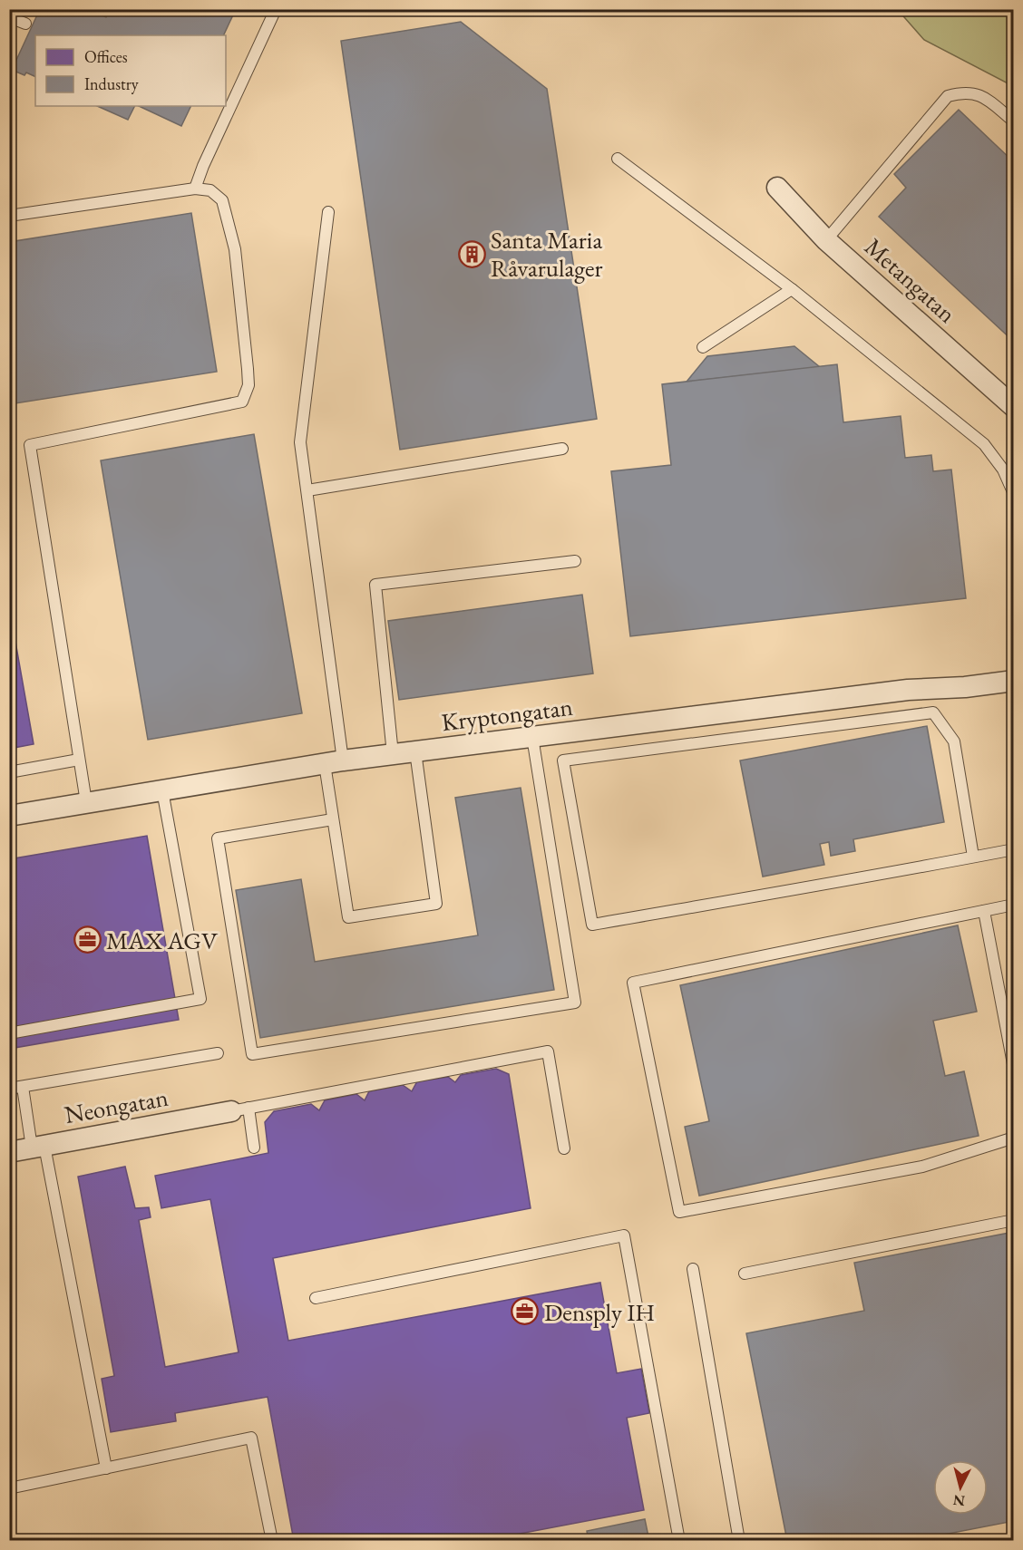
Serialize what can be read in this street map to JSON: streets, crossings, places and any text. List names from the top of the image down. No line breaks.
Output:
{"streets":{"street":["Metangatan","Kryptongatan","Neongatan"]},"places":{"building":["Santa Maria Råvarulager"],"office":["MAX AGV","Densply IH"]},"legend":["Offices","Industry"],"north":"bottom"}
